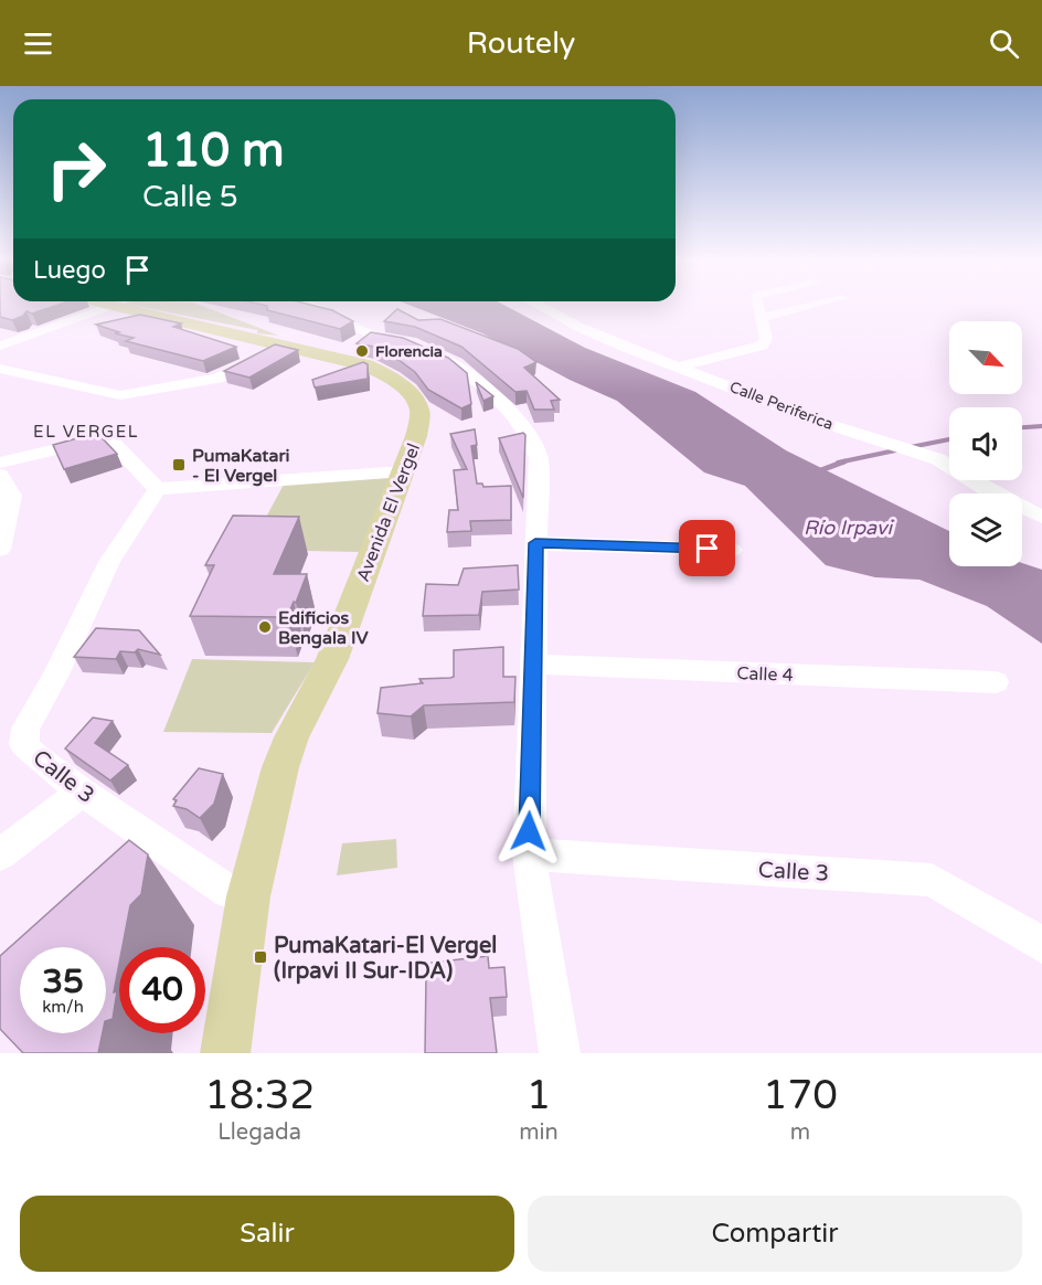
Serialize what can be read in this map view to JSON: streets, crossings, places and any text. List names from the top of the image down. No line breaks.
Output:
{"streets":{"main road":["Avenida El Vergel"],"street":["Calle Periferica","Calle 4","Calle 3"]},"crossings":[["Avenida El Vergel","Calle 3"]],"districts":["EL VERGEL"],"water":["Río Irpavi"],"places":{"other":["Florencia","Edificios Bengala IV"],"transit":["PumaKatari - El Vergel","PumaKatari-El Vergel (Irpavi II Sur-IDA)"]},"north":"bottom right","page":{"header":"Routely","turn":["110 m","Calle 5"],"then":"Luego","speed":"35 km/h","limit":"40","eta":["18:32","Llegada","1","min","170","m"],"buttons":["Salir","Compartir"]}}
